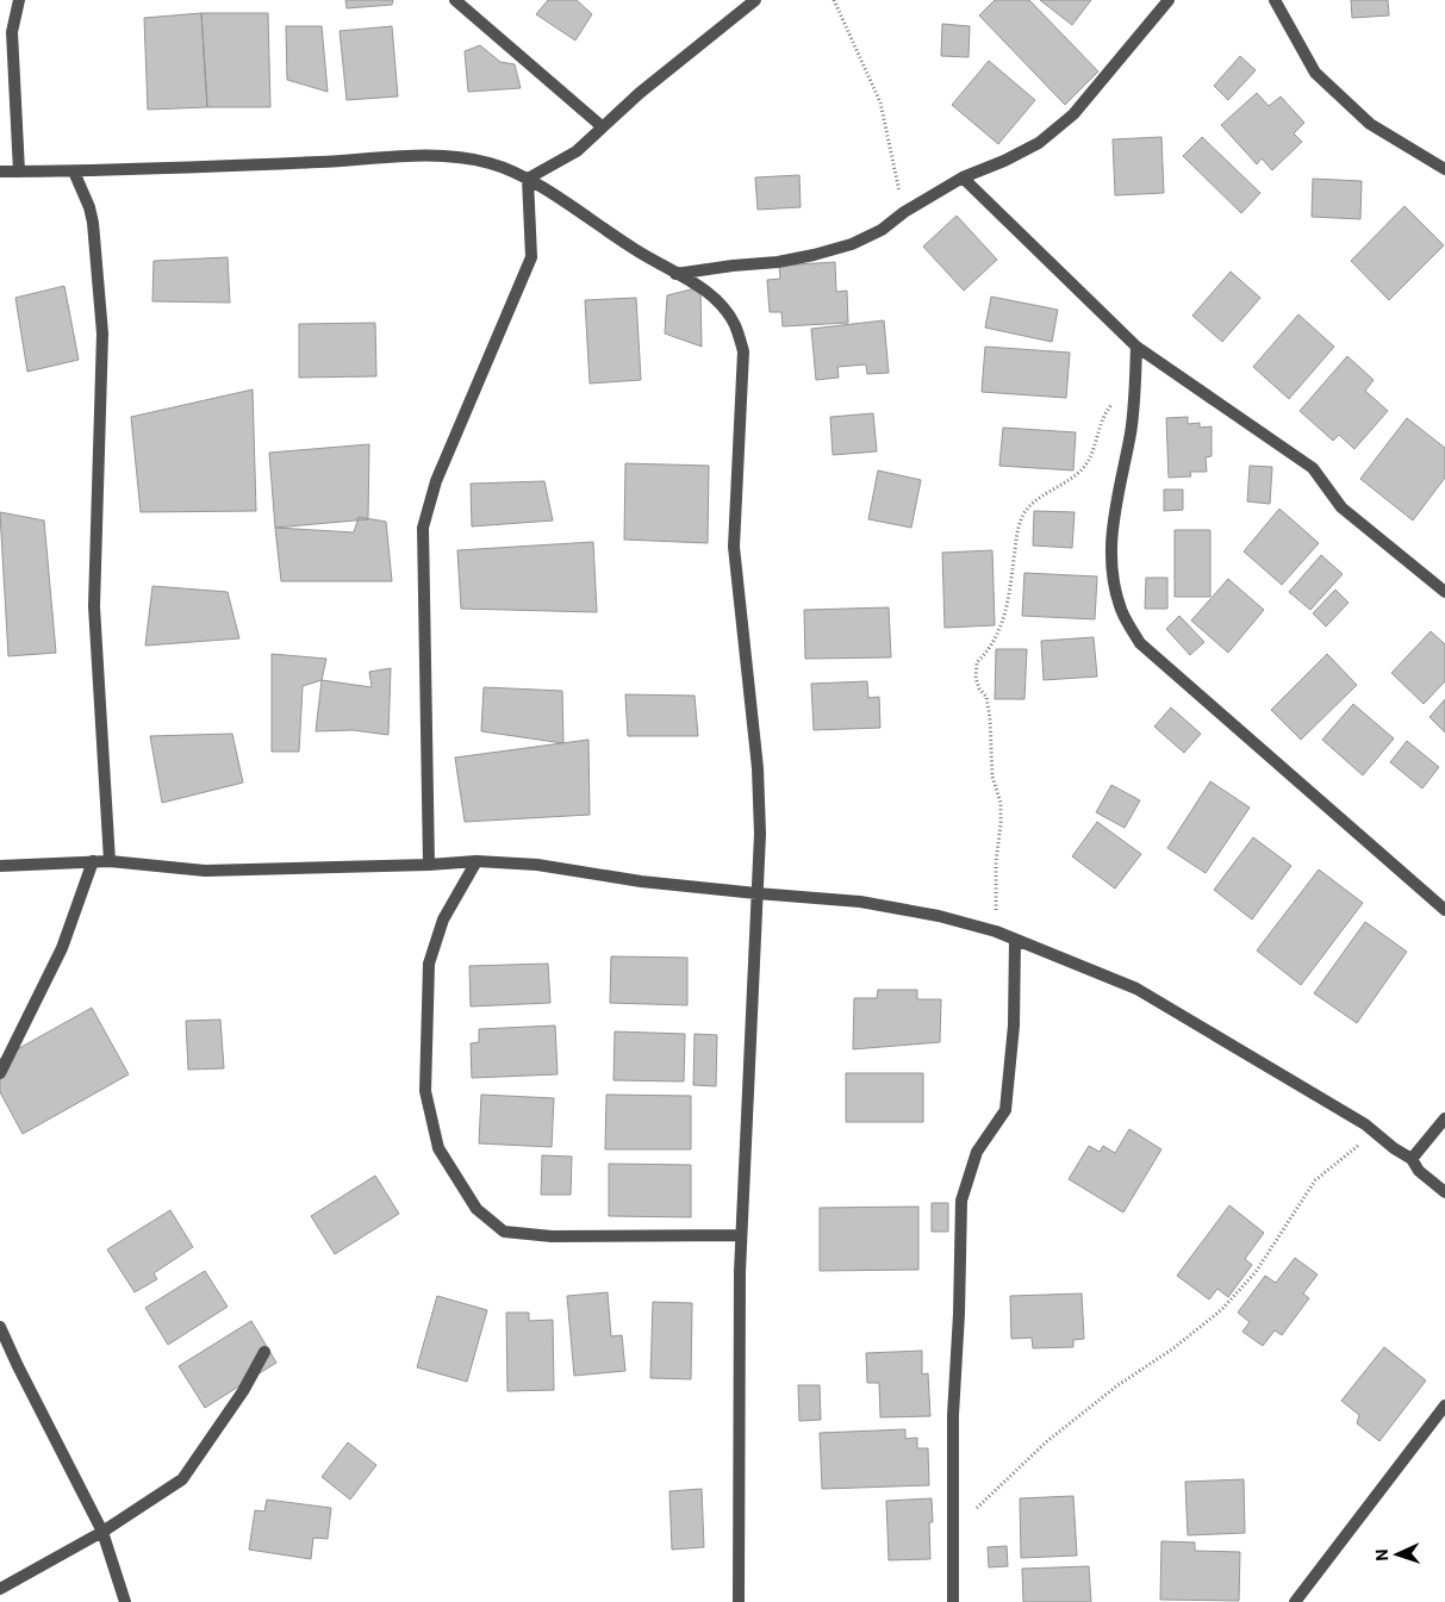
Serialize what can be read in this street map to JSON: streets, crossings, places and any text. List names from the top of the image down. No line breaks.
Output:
{"north":"left"}
